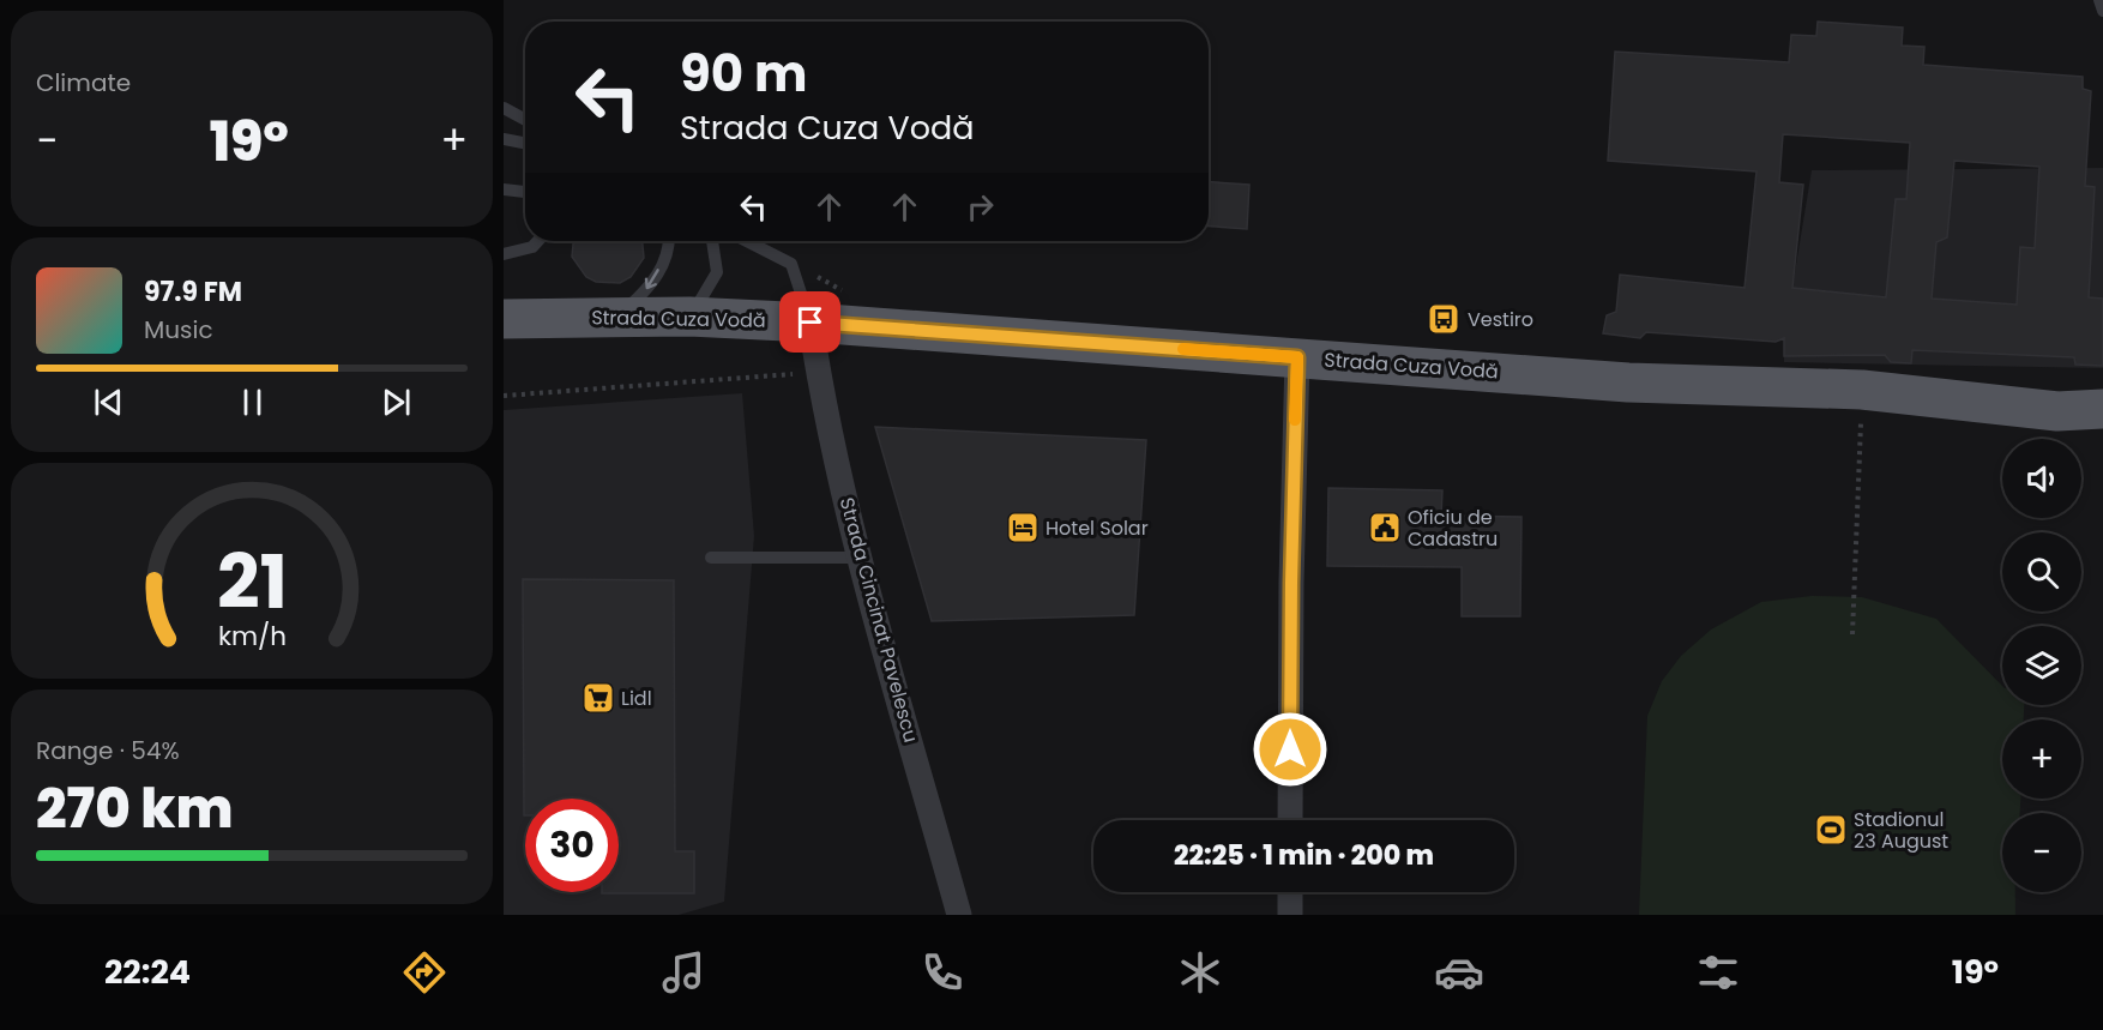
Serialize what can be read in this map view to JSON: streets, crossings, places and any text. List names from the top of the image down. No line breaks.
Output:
{"streets":{"main road":["Strada Cuza Vodă"],"street":["Strada Cincinat Pavelescu"]},"crossings":[["Strada Cuza Vodă","Strada Cincinat Pavelescu"]],"places":{"bus stop":["Vestiro"],"hotel":["Hotel Solar"],"public building":["Oficiu de Cadastru"],"supermarket":["Lidl"],"sports":["Stadionul 23 August"]},"page":{"tile":["Climate",["Range · 54%","270 km"]],"turn":["90 m","Strada Cuza Vodă"],"heat":["−","19°","+"],"song":["97.9 FM","Music"],"map_buttons":["+","−"],"limit":"30","trip":"22:25 · 1 min · 200 m","tabs":["22:24","19°"],"gauge":["21","km/h"]}}
